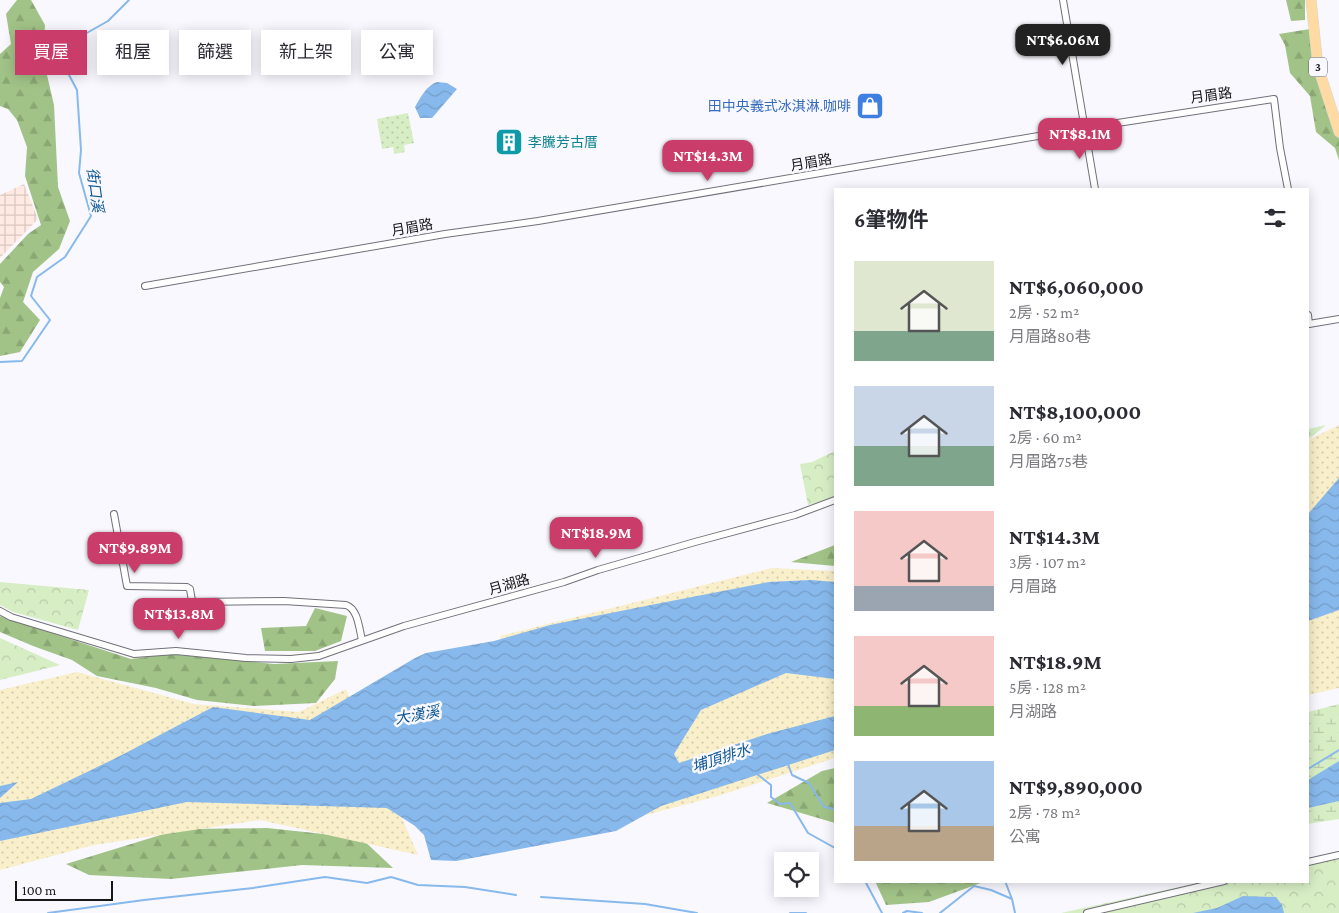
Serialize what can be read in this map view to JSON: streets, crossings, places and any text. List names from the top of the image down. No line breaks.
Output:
{"streets":{"main road":["3"],"street":["月眉路","月湖路"]},"water":["街口溪","大漢溪","埔頂排水"],"places":{"shop":["田中央義式冰淇淋.咖啡"],"building":["李騰芳古厝"]},"scale_bar":"100 m","page":{"price":["NT$6.06M","NT$8.1M","NT$14.3M","NT$18.9M","NT$9.89M","NT$13.8M"],"chip":["買屋","租屋","篩選","新上架","公寓"],"heading":"6筆物件","list":[{"name":"NT$6,060,000","note":"2房 · 52 m² · 月眉路80巷"},{"name":"NT$8,100,000","note":"2房 · 60 m² · 月眉路75巷"},{"name":"NT$14.3M","note":"3房 · 107 m² · 月眉路"},{"name":"NT$18.9M","note":"5房 · 128 m² · 月湖路"},{"name":"NT$9,890,000","note":"2房 · 78 m² · 公寓"}],"scale":"100 m"}}
